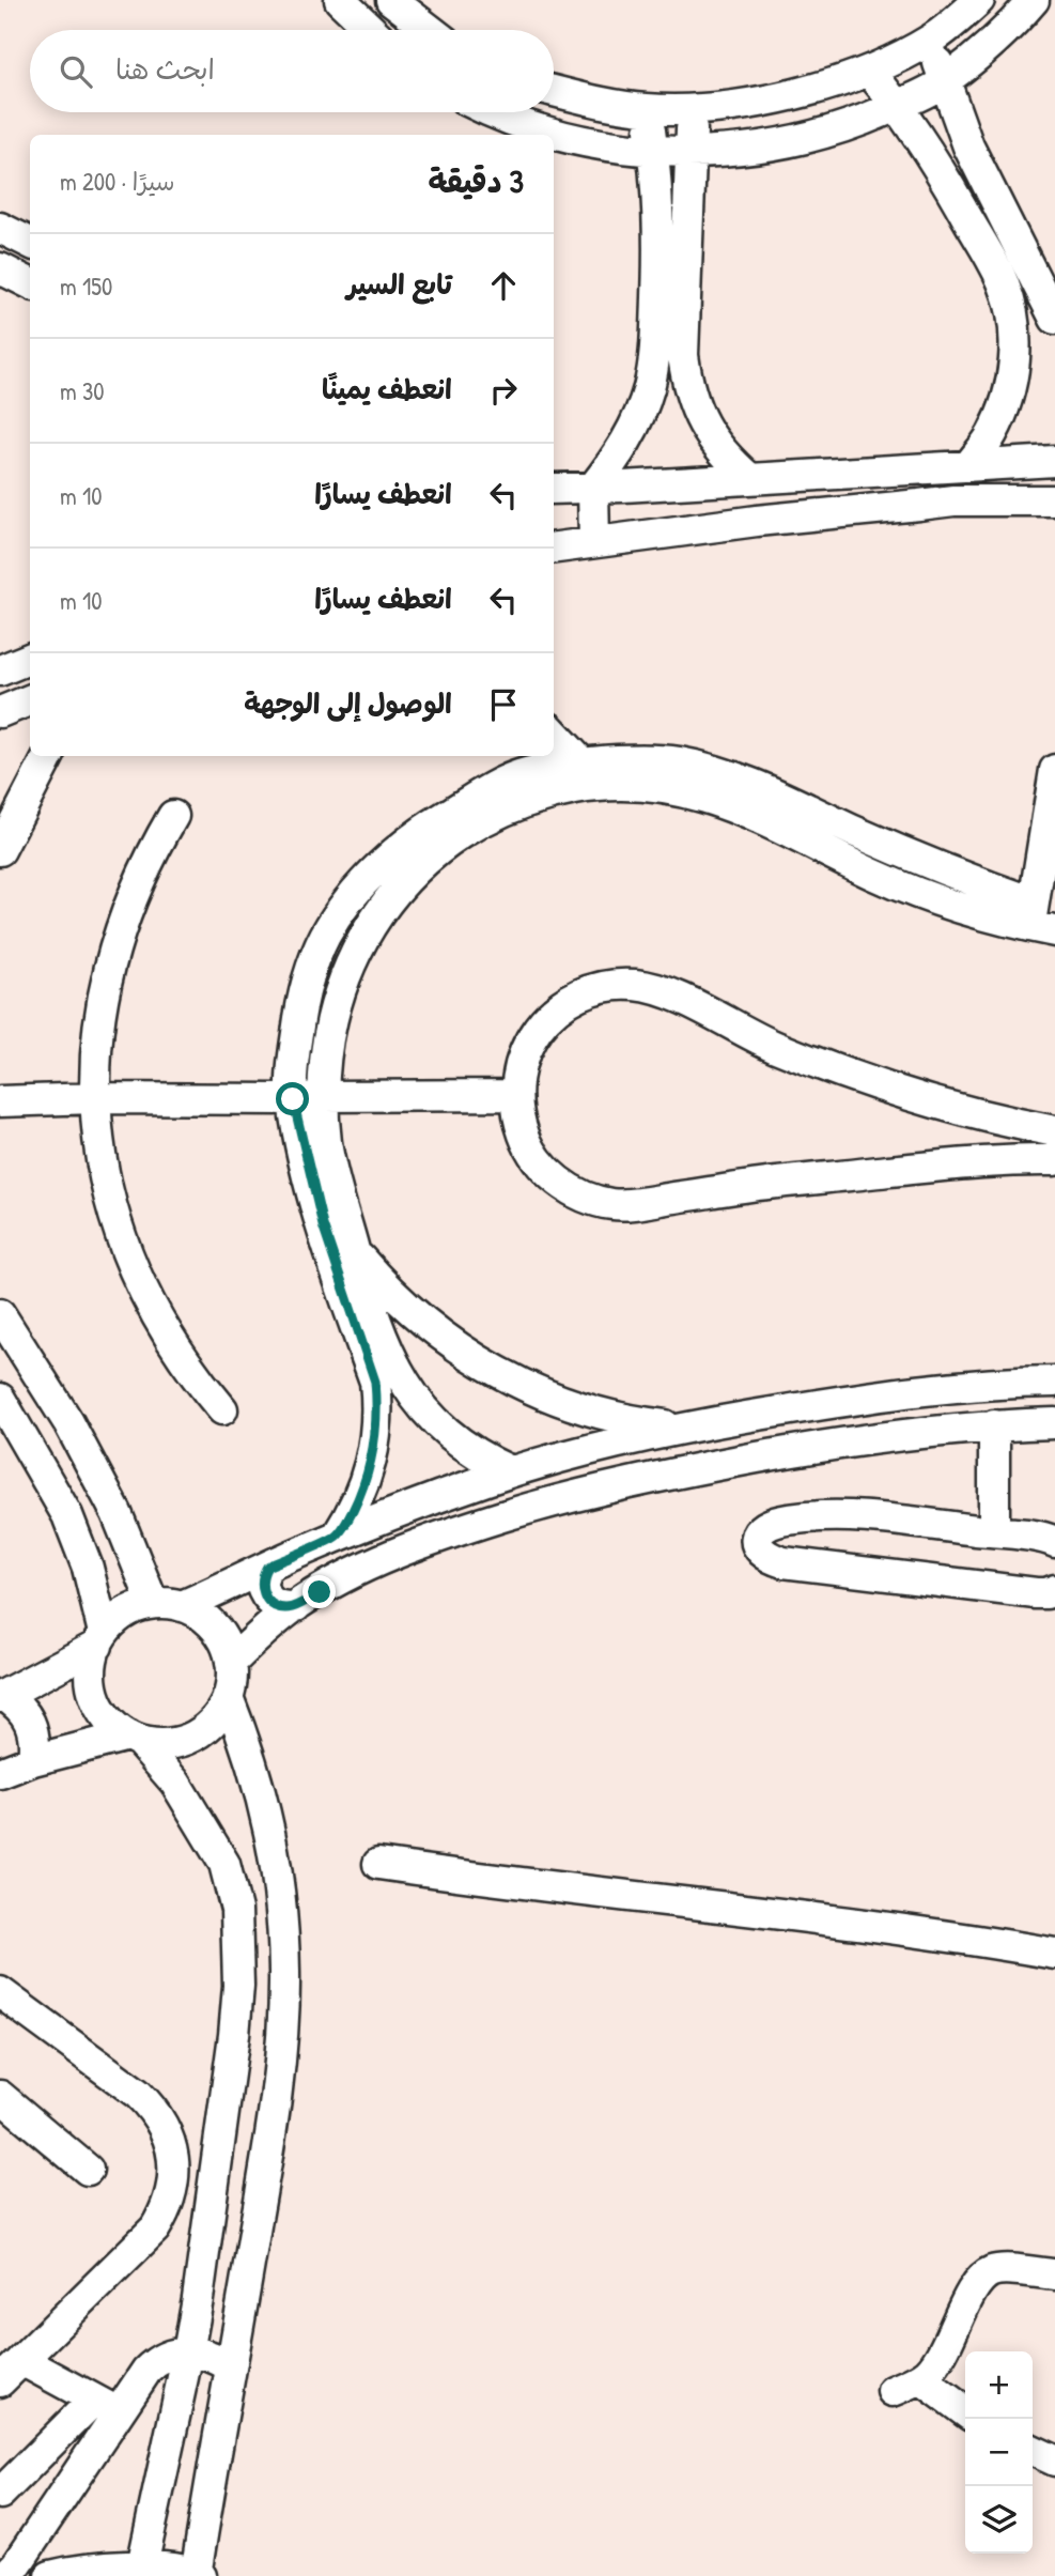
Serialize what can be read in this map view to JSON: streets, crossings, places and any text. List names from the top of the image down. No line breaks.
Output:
{"page":{"search":"ابحث هنا","heading":["3 دقيقة","سيرًا · 200 m"],"list":[["تابع السير","150 m"],["انعطف يمينًا","30 m"],["انعطف يسارًا","10 m"],["انعطف يسارًا","10 m"],"الوصول إلى الوجهة"],"map_buttons":["+","−"]}}
